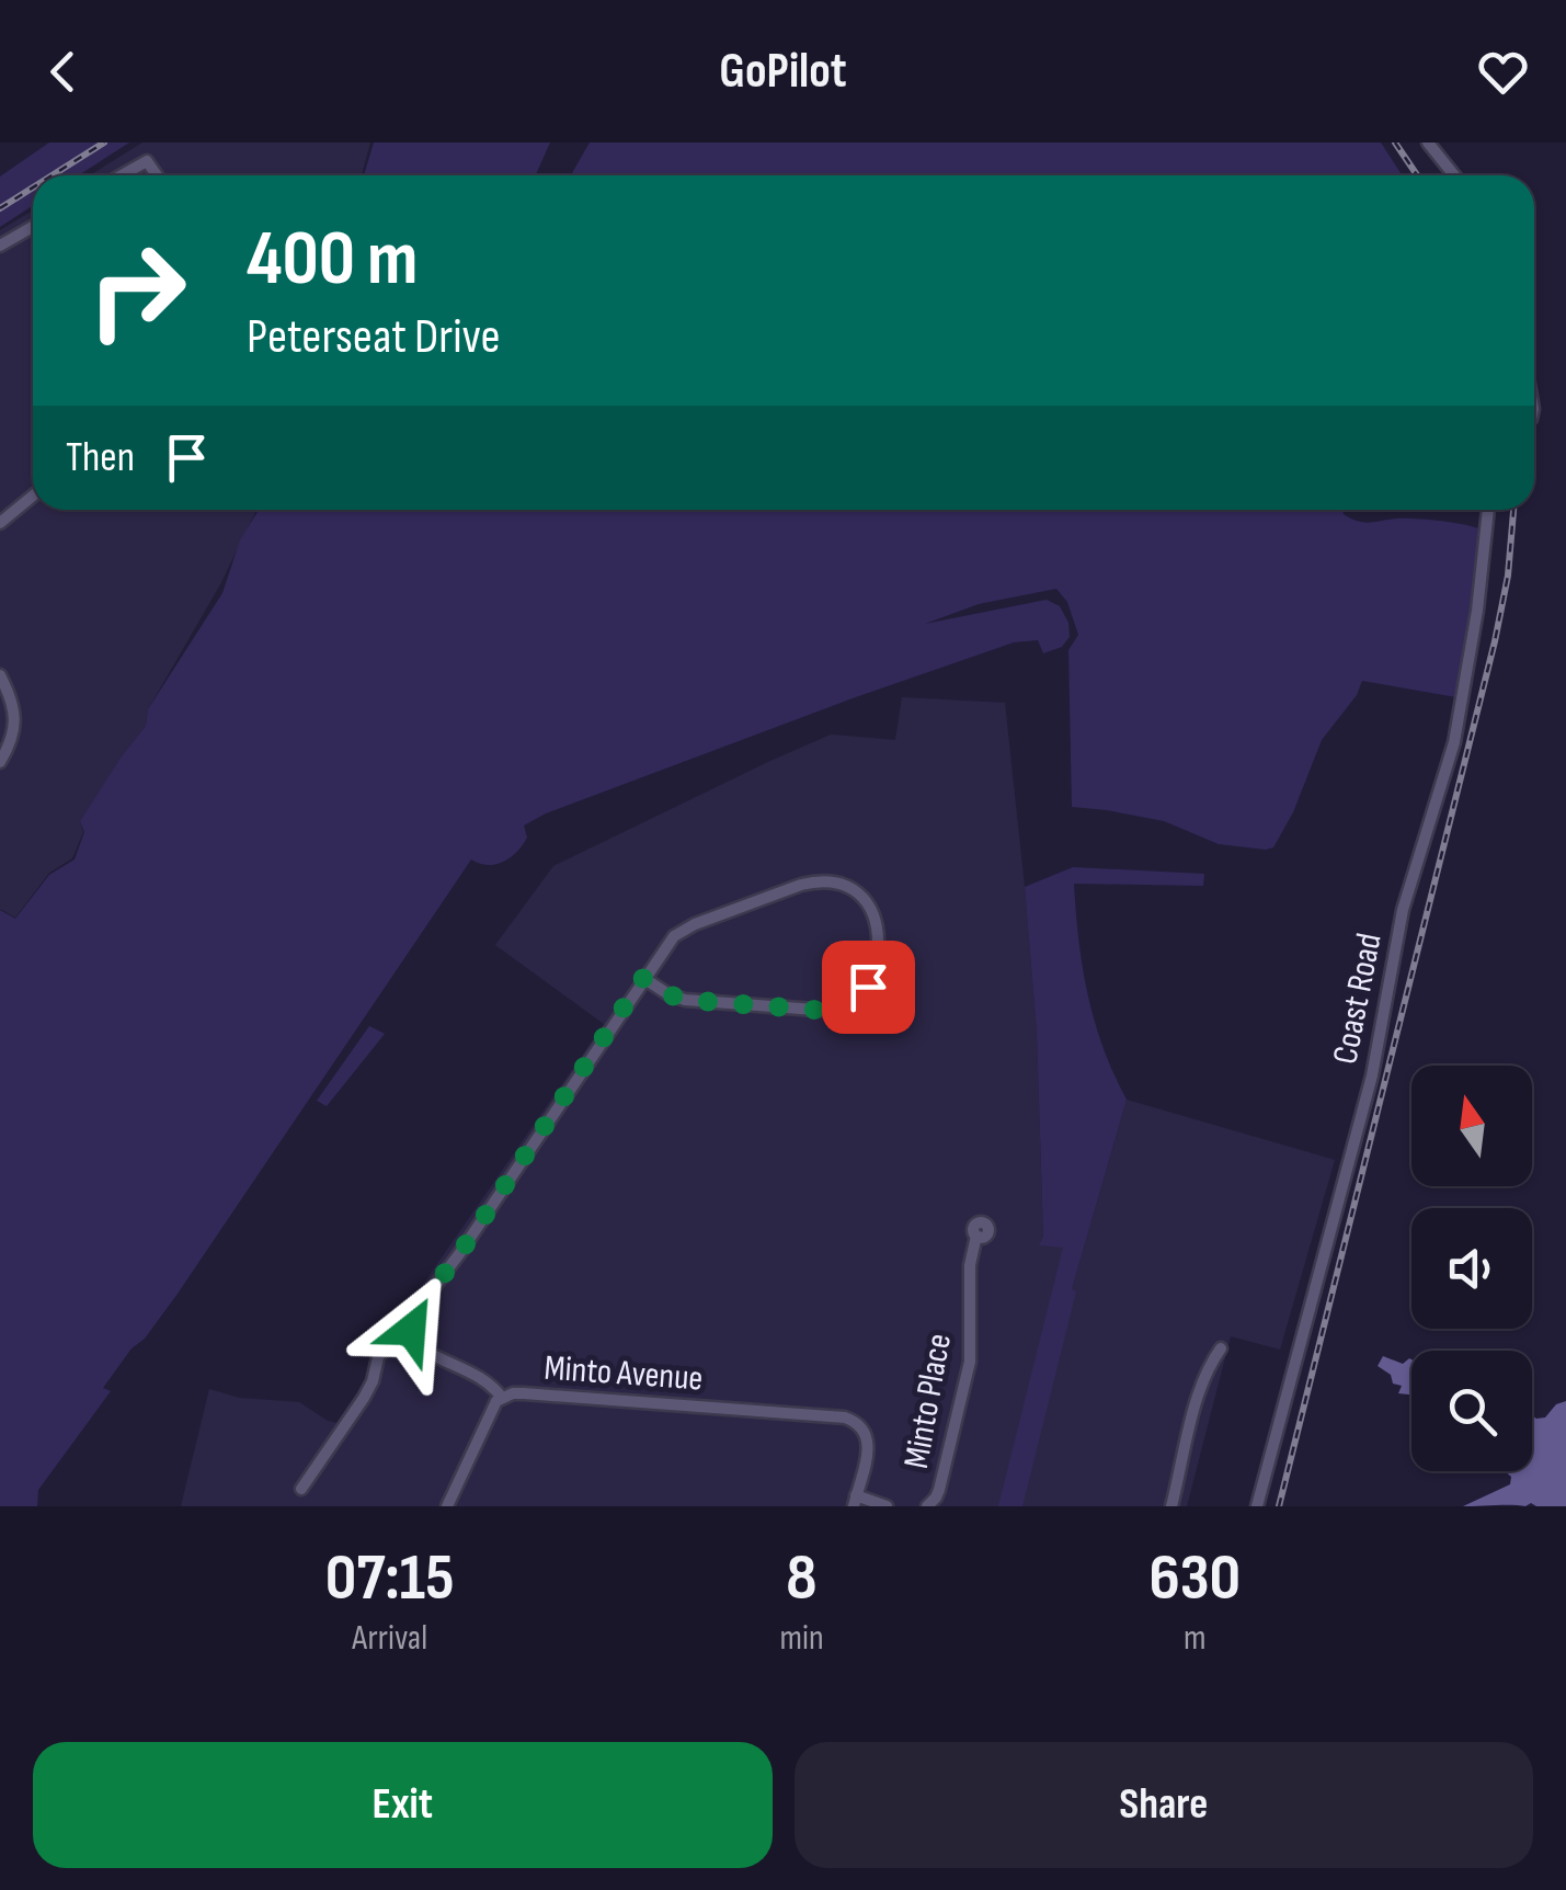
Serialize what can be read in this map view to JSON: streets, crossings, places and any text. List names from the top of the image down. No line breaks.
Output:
{"streets":{"street":["Coast Road","Minto Avenue","Minto Place"]},"crossings":[["Minto Avenue","Minto Place"]],"north":"top","page":{"header":"GoPilot","turn":["400 m","Peterseat Drive"],"then":"Then","eta":["07:15","Arrival","8","min","630","m"],"buttons":["Exit","Share"]}}
